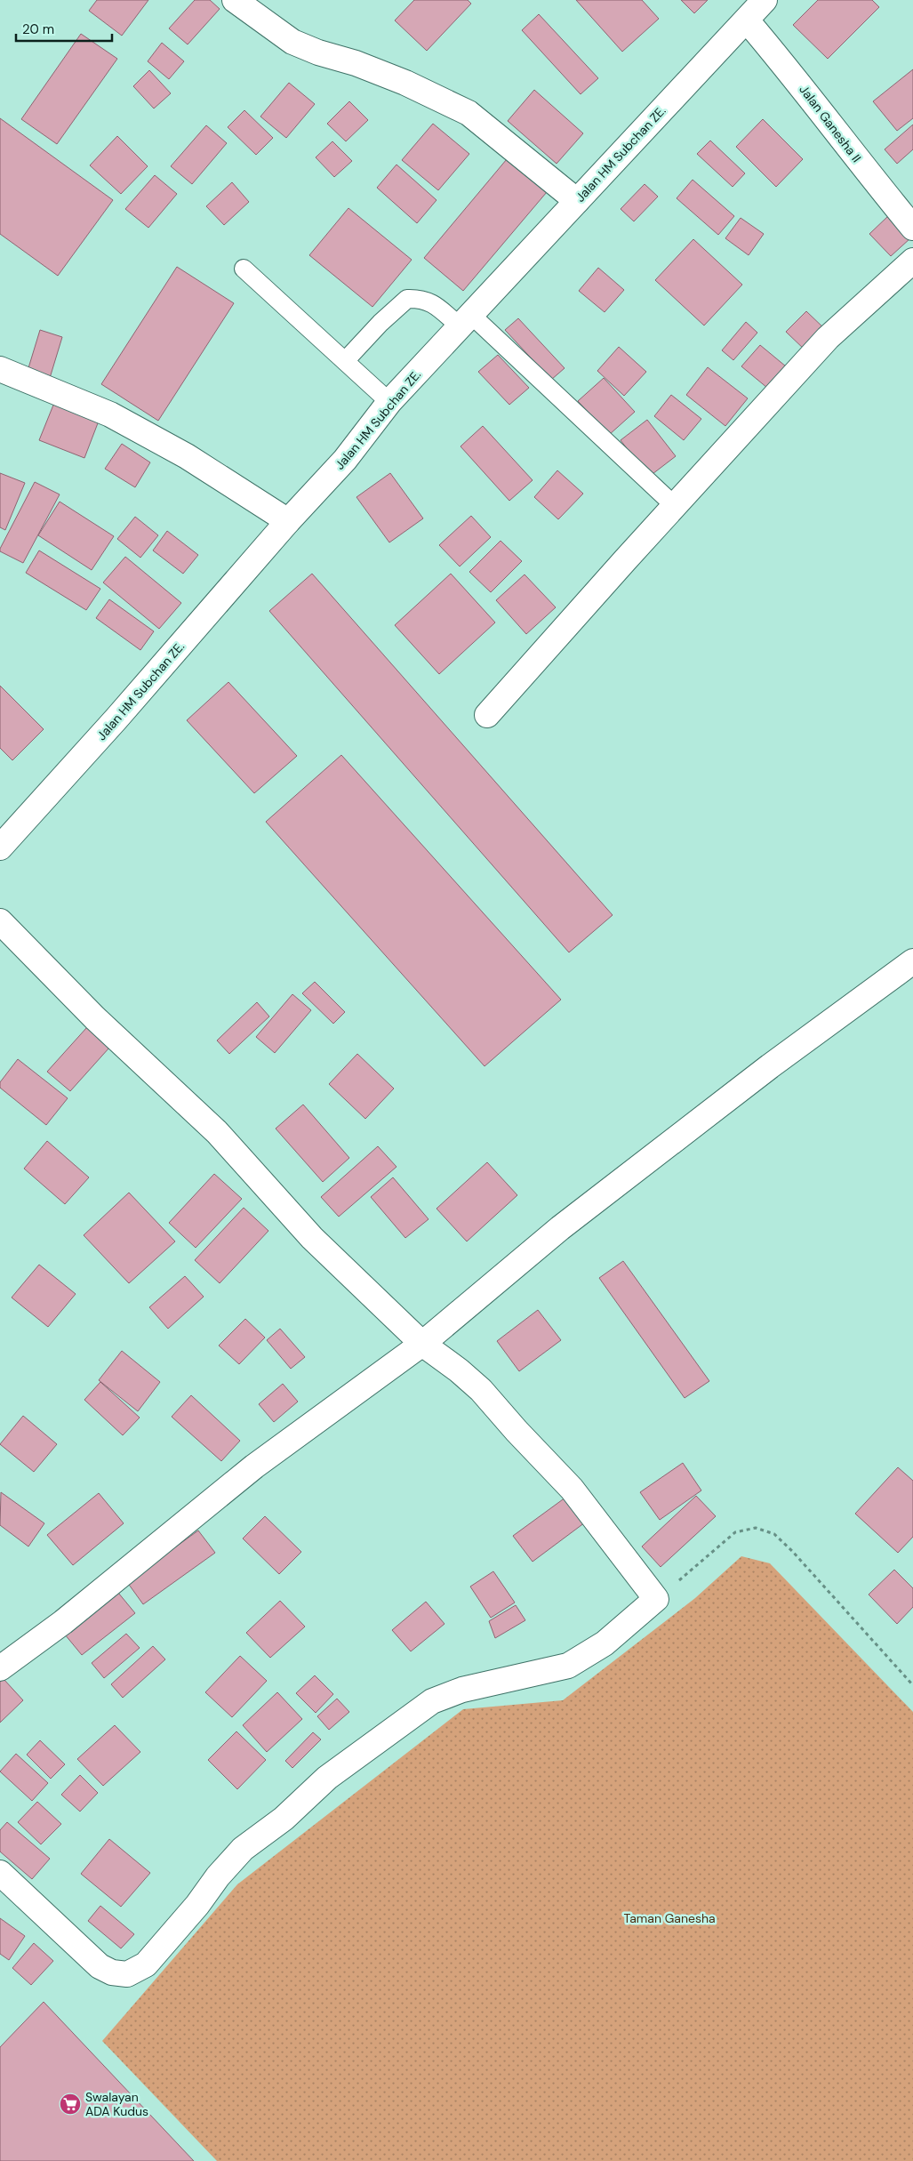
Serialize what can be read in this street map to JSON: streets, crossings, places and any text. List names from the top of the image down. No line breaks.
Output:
{"streets":{"street":["Jalan Ganesha II","Jalan HM Subchan ZE."]},"crossings":[["Jalan Ganesha II","Jalan HM Subchan ZE."]],"parks":["Taman Ganesha"],"places":{"supermarket":["Swalayan ADA Kudus"]},"scale_bar":"20 m"}
